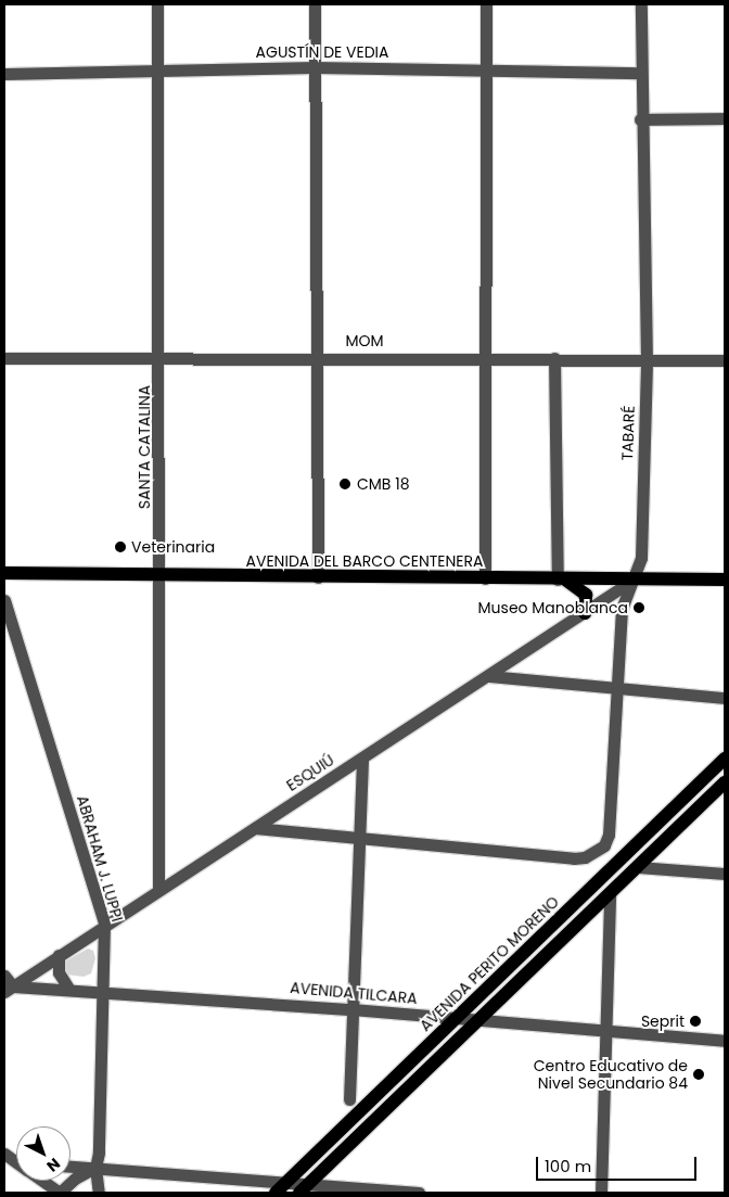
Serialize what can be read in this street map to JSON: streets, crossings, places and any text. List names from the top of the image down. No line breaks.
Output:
{"streets":{"main road":["AVENIDA DEL BARCO CENTENERA","AVENIDA PERITO MORENO"],"street":["AGUSTÍN DE VEDIA","MOM","TABARÉ","SANTA CATALINA","ESQUIÚ","ABRAHAM J. LUPPI","AVENIDA TILCARA"]},"crossings":[["AGUSTÍN DE VEDIA","TABARÉ"],["AGUSTÍN DE VEDIA","SANTA CATALINA"],["MOM","TABARÉ"],["MOM","SANTA CATALINA"],["TABARÉ","AVENIDA DEL BARCO CENTENERA"],["TABARÉ","ESQUIÚ"],["SANTA CATALINA","AVENIDA DEL BARCO CENTENERA"],["SANTA CATALINA","ESQUIÚ"],["AVENIDA DEL BARCO CENTENERA","ESQUIÚ"],["ESQUIÚ","ABRAHAM J. LUPPI"],["ESQUIÚ","AVENIDA TILCARA"],["ABRAHAM J. LUPPI","AVENIDA TILCARA"],["AVENIDA PERITO MORENO","AVENIDA TILCARA"]],"places":["CMB 18","Veterinaria","Museo Manoblanca","Seprit","Centro Educativo de Nivel Secundario 84"],"scale_bar":"100 m","north":"bottom right"}
